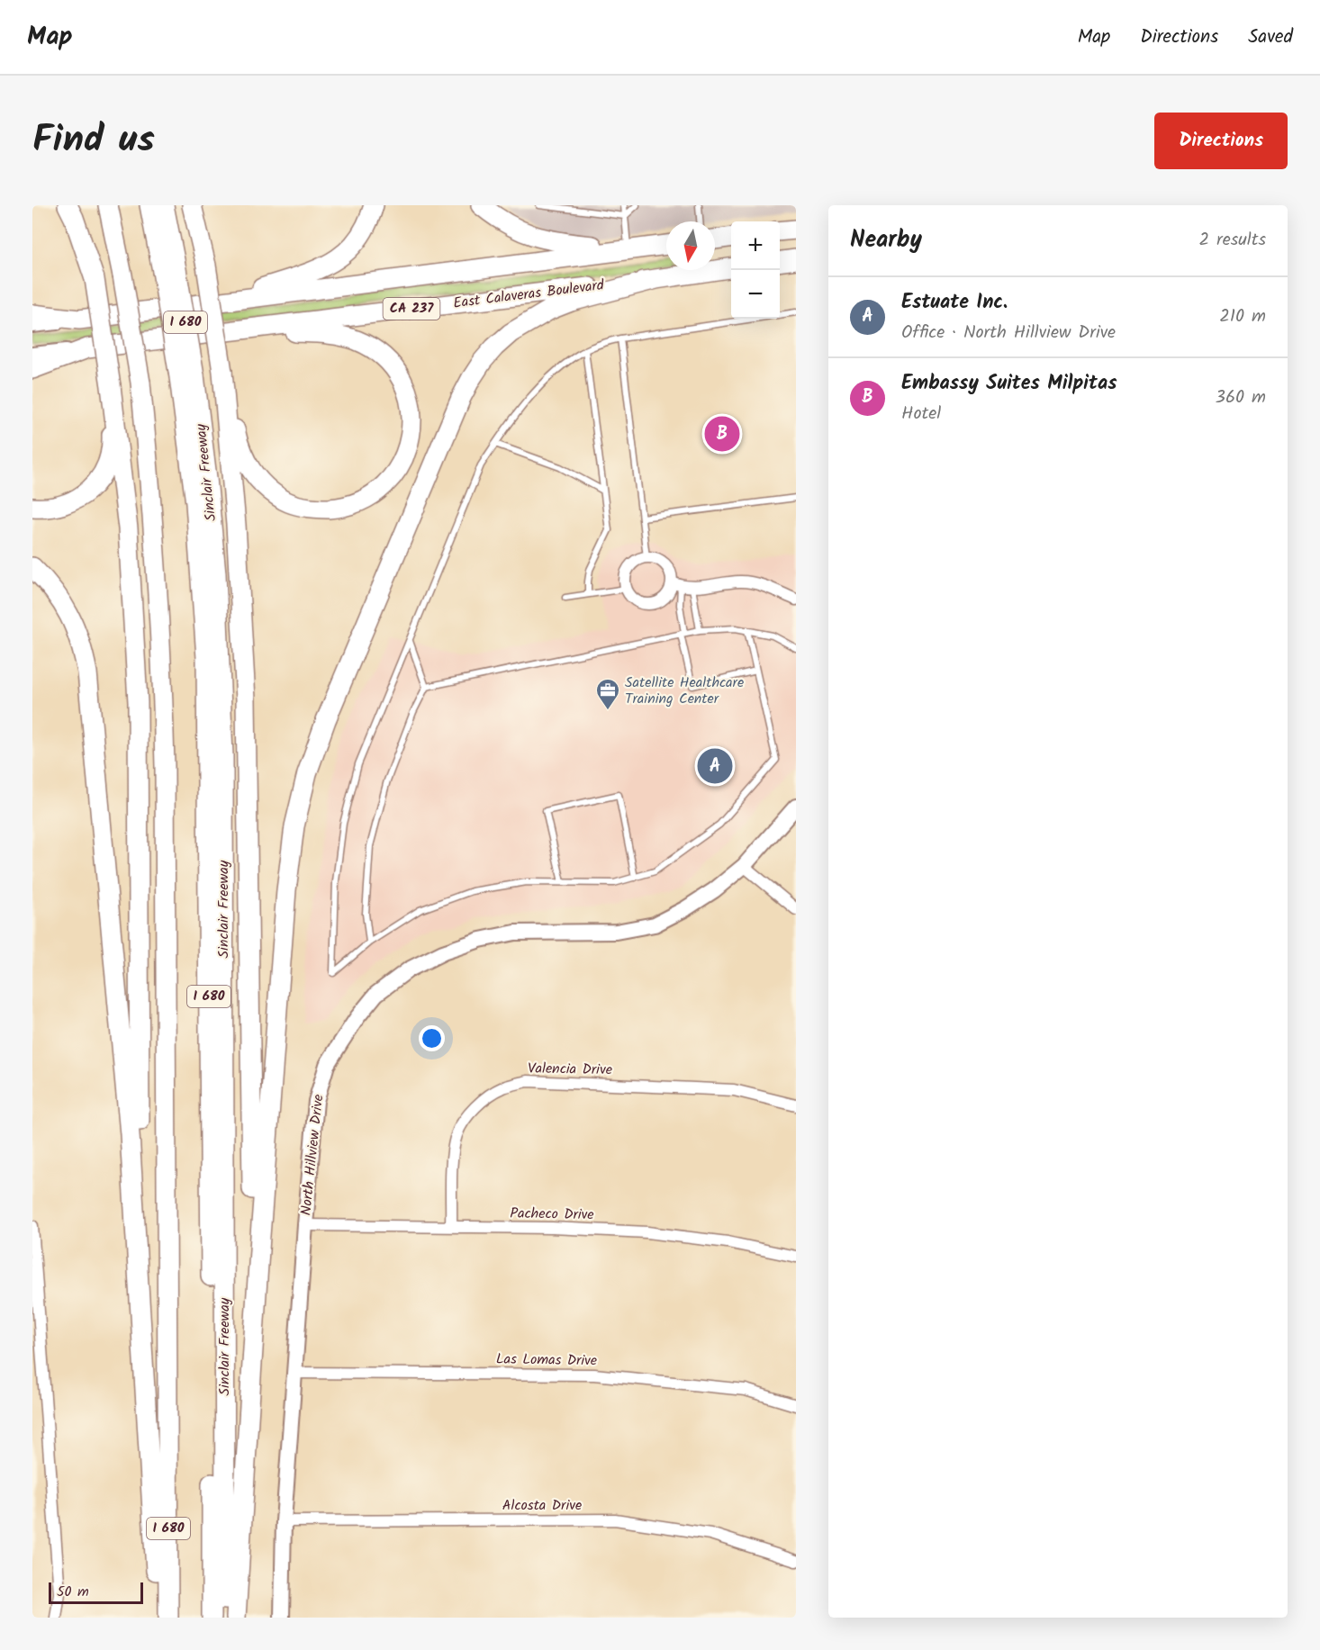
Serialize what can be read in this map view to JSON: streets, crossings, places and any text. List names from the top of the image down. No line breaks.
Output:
{"streets":{"highway":["East Calaveras Boulevard","CA 237","I 680","Sinclair Freeway"],"street":["Valencia Drive","North Hillview Drive","Pacheco Drive","Las Lomas Drive","Alcosta Drive"]},"crossings":[["I 680","Sinclair Freeway"],["Valencia Drive","Pacheco Drive"],["North Hillview Drive","Pacheco Drive"],["North Hillview Drive","Las Lomas Drive"],["North Hillview Drive","Alcosta Drive"]],"places":{"office":["Satellite Healthcare Training Center"]},"scale_bar":"50 m","north":"bottom","page":{"header":"Map","nav":["Map","Directions","Saved"],"title":"Find us","buttons":"Directions","heading":["Nearby","2 results"],"map_buttons":["+","−"],"list":[{"mark":"A","name":"Estuate Inc.","note":"Office · North Hillview Drive","value":"210 m"},{"mark":"B","name":"Embassy Suites Milpitas","note":"Hotel","value":"360 m"}],"pins":["B","A"],"scale":"50 m"}}
